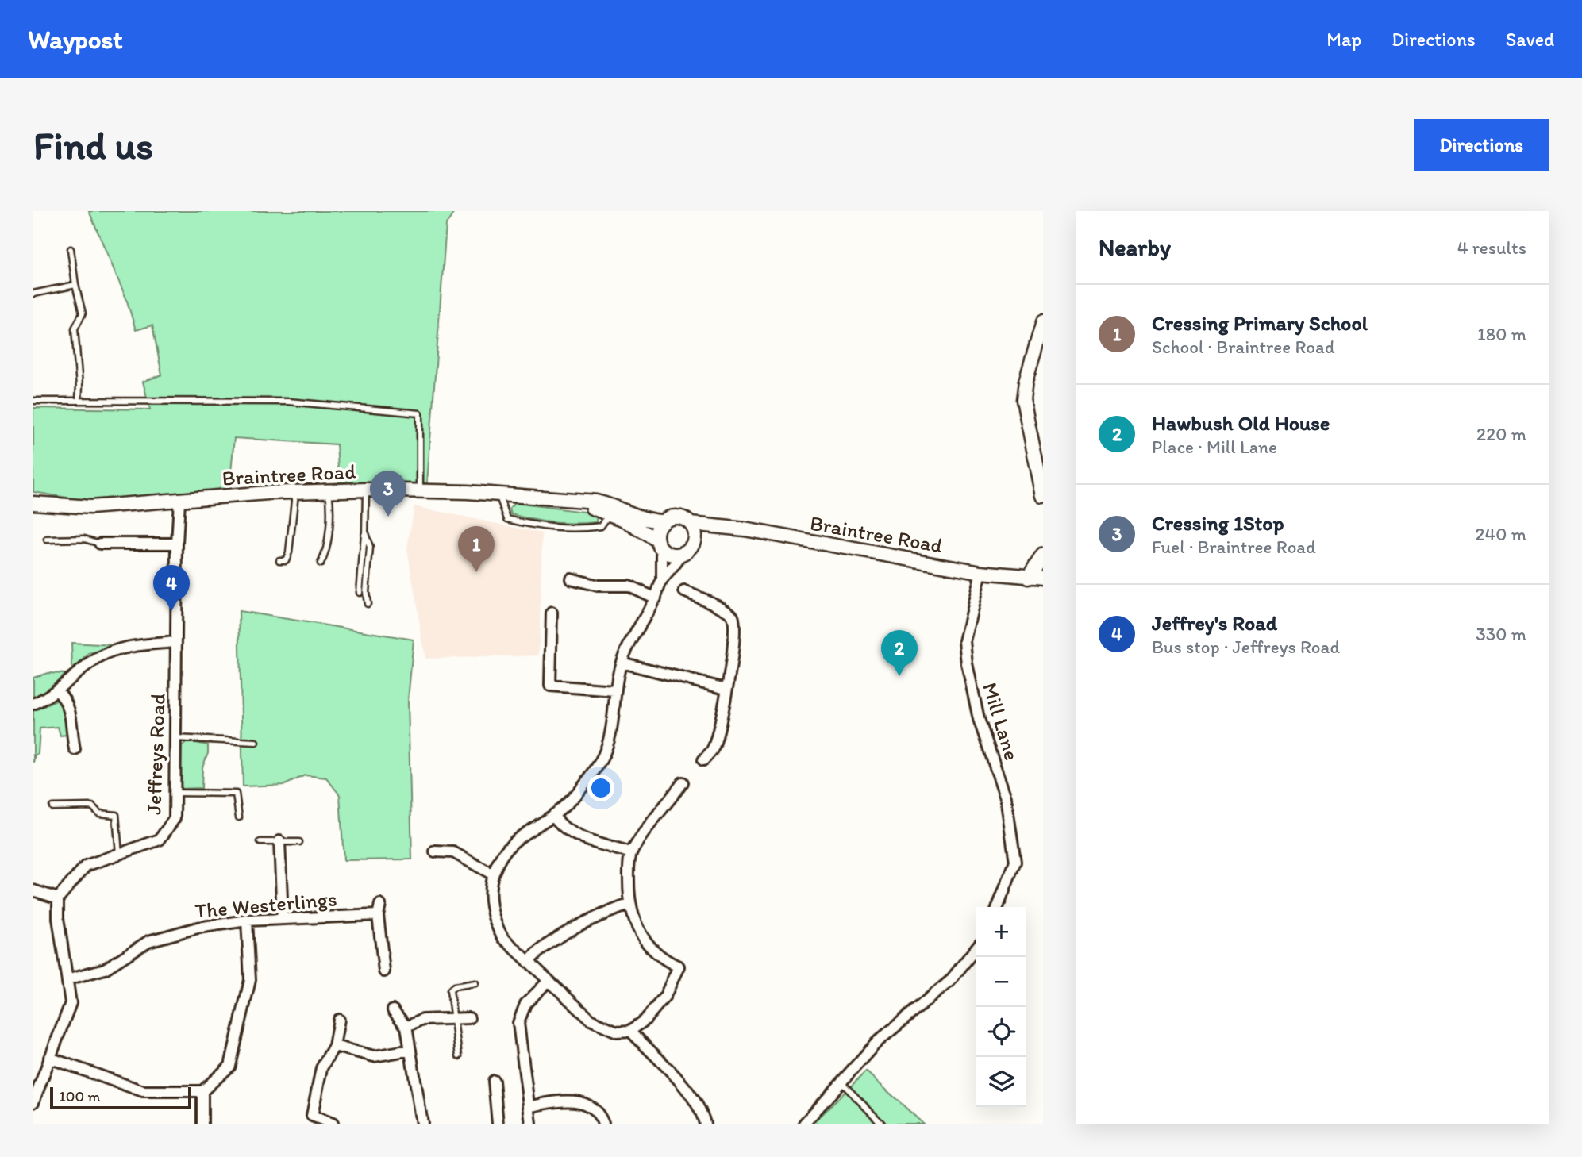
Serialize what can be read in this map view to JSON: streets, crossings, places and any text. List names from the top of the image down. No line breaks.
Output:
{"streets":{"main road":["Braintree Road"],"street":["Mill Lane","Jeffreys Road","The Westerlings"]},"crossings":[["Braintree Road","Mill Lane"],["Braintree Road","Jeffreys Road"]],"scale_bar":"100 m","page":{"header":"Waypost","nav":["Map","Directions","Saved"],"buttons":"Directions","title":"Find us","heading":["Nearby","4 results"],"list":[{"mark":"1","name":"Cressing Primary School","note":"School · Braintree Road","value":"180 m"},{"mark":"2","name":"Hawbush Old House","note":"Place · Mill Lane","value":"220 m"},{"mark":"3","name":"Cressing 1Stop","note":"Fuel · Braintree Road","value":"240 m"},{"mark":"4","name":"Jeffrey's Road","note":"Bus stop · Jeffreys Road","value":"330 m"}],"pins":["3","1","4","2"],"map_buttons":["+","−"],"scale":"100 m"}}
